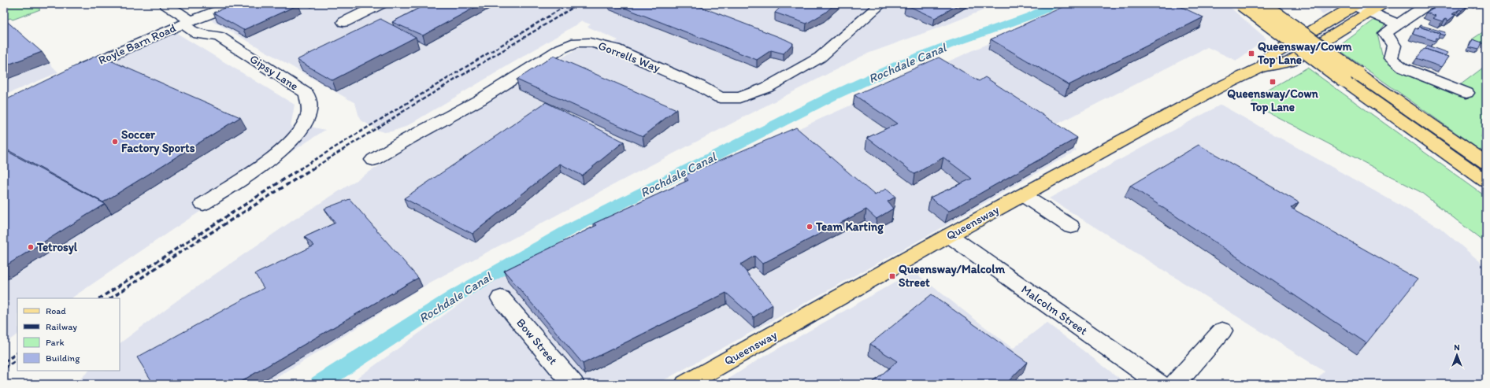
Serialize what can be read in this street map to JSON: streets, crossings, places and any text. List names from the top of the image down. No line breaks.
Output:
{"streets":{"main road":["Queensway"],"street":["Royle Barn Road","Gorrells Way","Gipsy Lane","Malcolm Street","Bow Street"]},"crossings":[["Royle Barn Road","Gipsy Lane"],["Queensway","Malcolm Street"]],"water":["Rochdale Canal"],"places":{"transit":["Queensway/Cowm Top Lane","Queensway/Cown Top Lane","Queensway/Malcolm Street"],"other":["Soccer Factory Sports","Team Karting","Tetrosyl"]},"legend":["Road","Railway","Park","Building"],"north":"top"}
